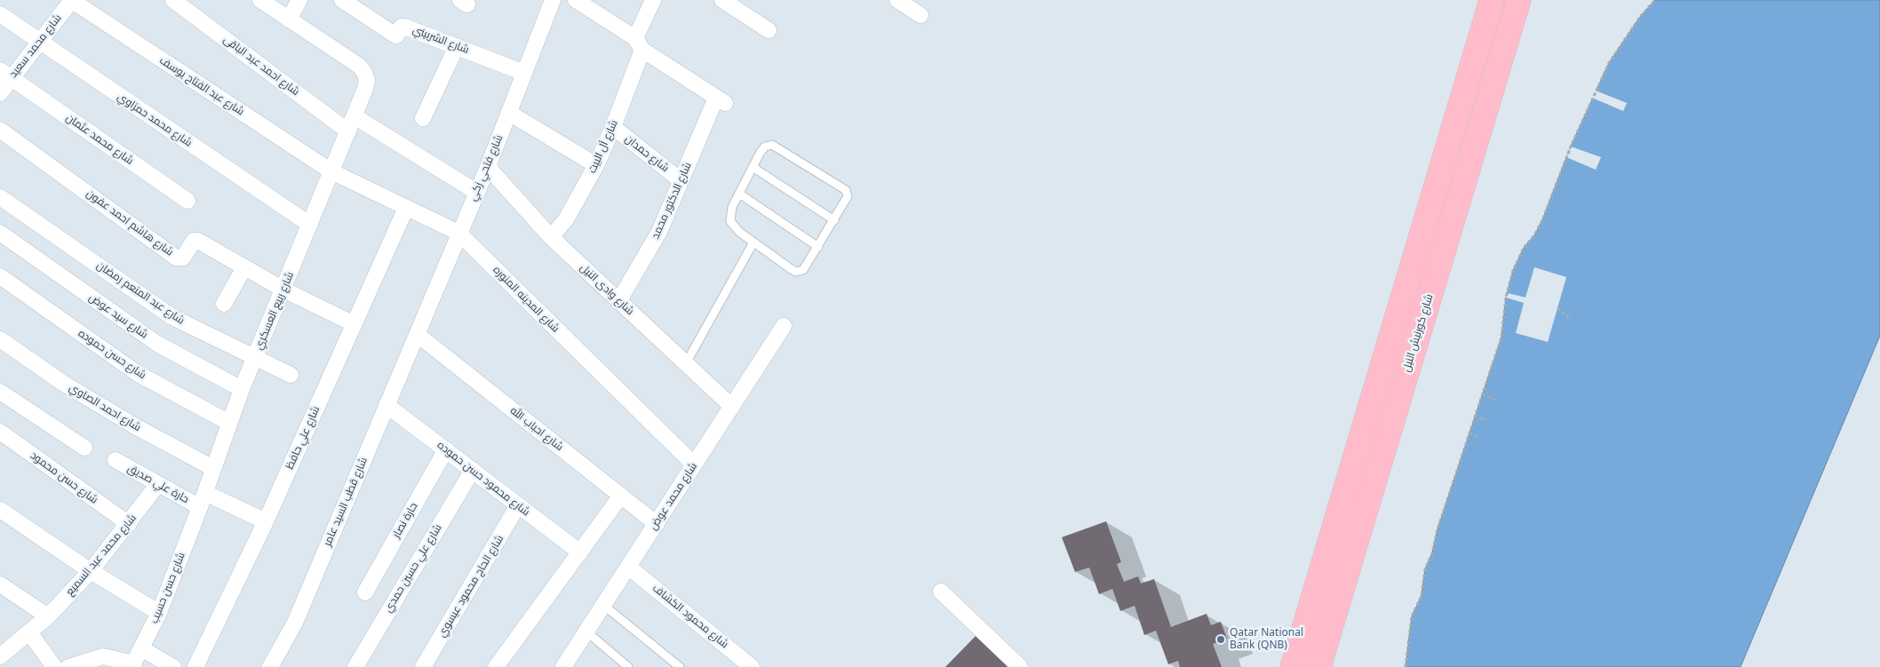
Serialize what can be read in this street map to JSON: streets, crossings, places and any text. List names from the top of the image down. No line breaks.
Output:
{"streets":{"highway":["شارع كورنيش النيل"],"street":["شارع الشربيني","شارع محمد سعيد","شارع احمد عبد الباقى","شارع عبد الفتاح يوسف","شارع محمد حمزاوي","شارع محمد عثمان","شارع آل البيت","شارع حمدان","شارع فتحي زكي","شارع الدكتور محمد","شارع هاشم احمد عفون","شارع وادى النيل","شارع عبد المنعم رمضان","شارع المدينه المنوره","شارع ربيع العسكري","شارع سيد عوض","شارع حسن حموده","شارع احمد الصاوي","شارع احباب الله","شارع علي حافظ","شارع حسن محمود","شارع محمود حسن حموده","حارة علي صديق","شارع محمد عوض","شارع قطب السيد عامر","حارة نصار","شارع محمد عبد السميع","شارع علي حسين حمدي","شارع الحاج محمود عيسوي","شارع حسن حسيب","شارع محمود الكشاف"]},"crossings":[["شارع الشربيني","شارع فتحي زكي"],["شارع محمد سعيد","شارع عبد الفتاح يوسف"],["شارع محمد سعيد","شارع محمد حمزاوي"],["شارع محمد سعيد","شارع محمد عثمان"],["شارع احمد عبد الباقى","شارع ربيع العسكري"],["شارع عبد الفتاح يوسف","شارع المدينه المنوره"],["شارع عبد الفتاح يوسف","شارع ربيع العسكري"],["شارع محمد حمزاوي","شارع ربيع العسكري"],["شارع آل البيت","شارع حمدان"],["شارع آل البيت","شارع الدكتور محمد"],["شارع آل البيت","شارع وادى النيل"],["شارع حمدان","شارع الدكتور محمد"],["شارع فتحي زكي","شارع وادى النيل"],["شارع فتحي زكي","شارع المدينه المنوره"],["شارع فتحي زكي","شارع احباب الله"],["شارع فتحي زكي","شارع قطب السيد عامر"],["شارع الدكتور محمد","شارع وادى النيل"],["شارع هاشم احمد عفون","شارع ربيع العسكري"],["شارع هاشم احمد عفون","شارع علي حافظ"],["شارع وادى النيل","شارع محمد عوض"],["شارع عبد المنعم رمضان","شارع ربيع العسكري"],["شارع المدينه المنوره","شارع ربيع العسكري"],["شارع المدينه المنوره","شارع علي حافظ"],["شارع المدينه المنوره","شارع محمد عوض"],["شارع ربيع العسكري","شارع سيد عوض"],["شارع ربيع العسكري","شارع حسن حموده"],["شارع ربيع العسكري","شارع احمد الصاوي"],["شارع ربيع العسكري","حارة علي صديق"],["شارع ربيع العسكري","شارع حسن حسيب"],["شارع احباب الله","شارع محمد عوض"],["شارع احباب الله","شارع قطب السيد عامر"],["شارع علي حافظ","حارة علي صديق"],["شارع حسن محمود","شارع محمد عبد السميع"],["شارع محمود حسن حموده","شارع قطب السيد عامر"],["شارع محمود حسن حموده","حارة نصار"],["شارع محمود حسن حموده","شارع علي حسين حمدي"],["شارع محمود حسن حموده","شارع الحاج محمود عيسوي"],["حارة علي صديق","شارع محمد عبد السميع"],["حارة علي صديق","شارع حسن حسيب"],["شارع محمد عوض","شارع محمود الكشاف"]],"places":["Qatar National Bank (QNB)"]}
